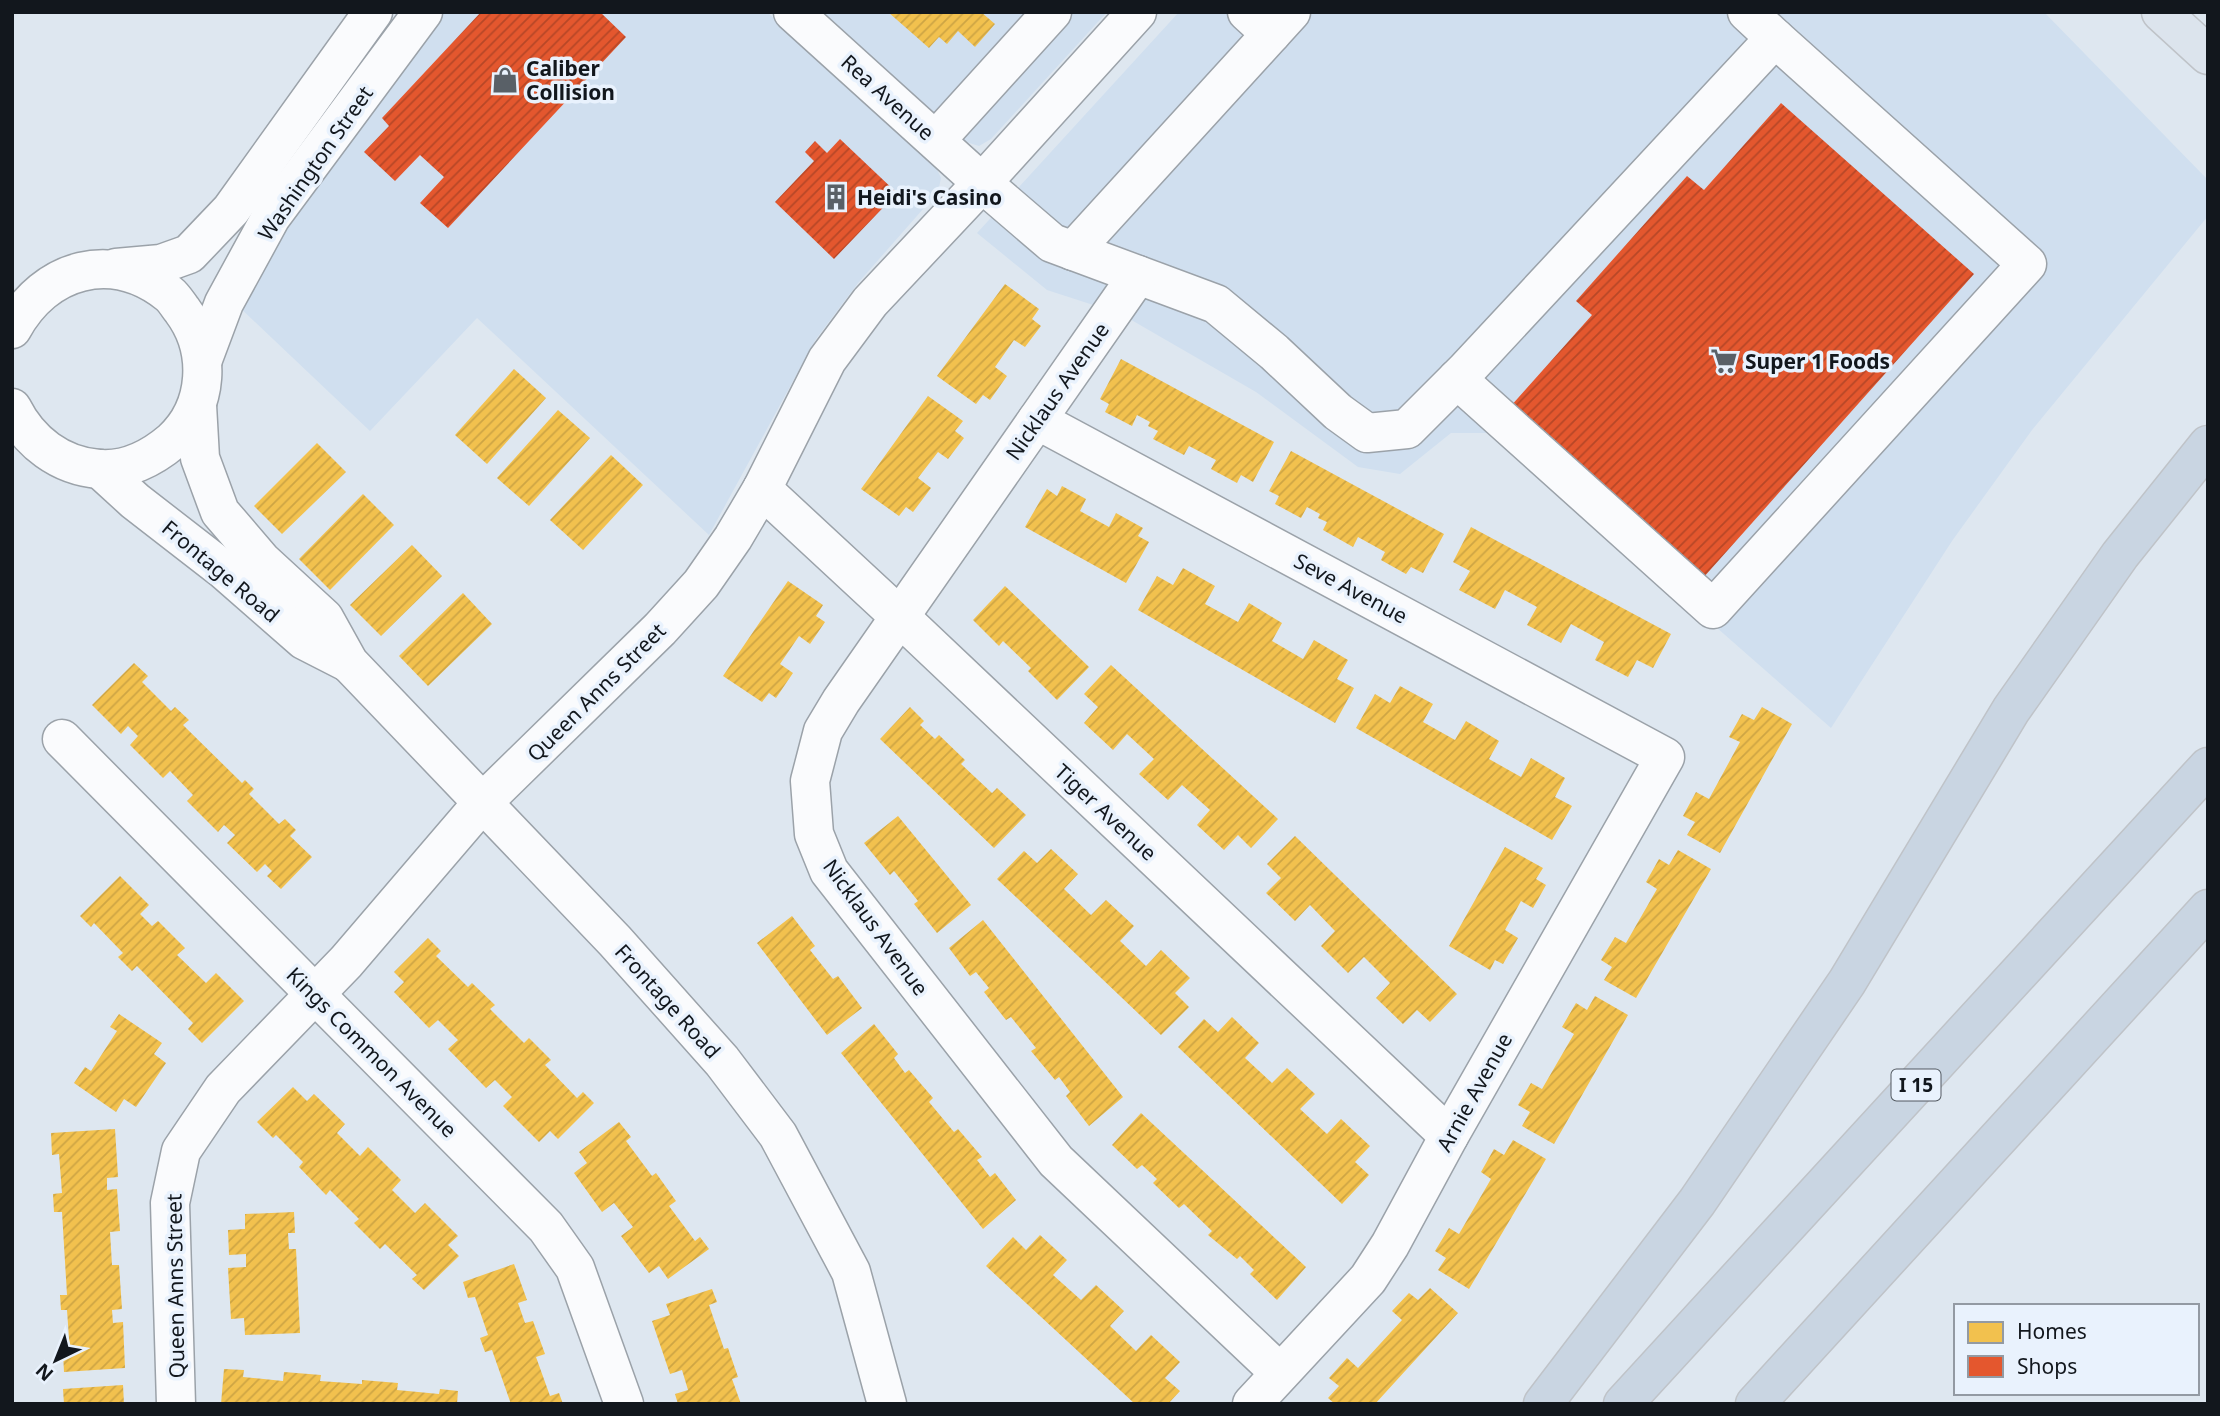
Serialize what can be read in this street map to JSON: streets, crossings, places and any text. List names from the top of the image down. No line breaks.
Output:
{"streets":{"highway":["I 15"],"street":["Rea Avenue","Washington Street","Nicklaus Avenue","Frontage Road","Seve Avenue","Queen Anns Street","Tiger Avenue","Kings Common Avenue","Arnie Avenue"]},"crossings":[["Rea Avenue","Nicklaus Avenue"],["Rea Avenue","Queen Anns Street"],["Nicklaus Avenue","Seve Avenue"],["Nicklaus Avenue","Tiger Avenue"],["Nicklaus Avenue","Arnie Avenue"],["Frontage Road","Queen Anns Street"],["Seve Avenue","Arnie Avenue"],["Queen Anns Street","Tiger Avenue"],["Queen Anns Street","Kings Common Avenue"],["Tiger Avenue","Arnie Avenue"]],"places":{"shop":["Caliber Collision"],"building":["Heidi's Casino"],"supermarket":["Super 1 Foods"]},"legend":["Homes","Shops"],"north":"bottom left"}
